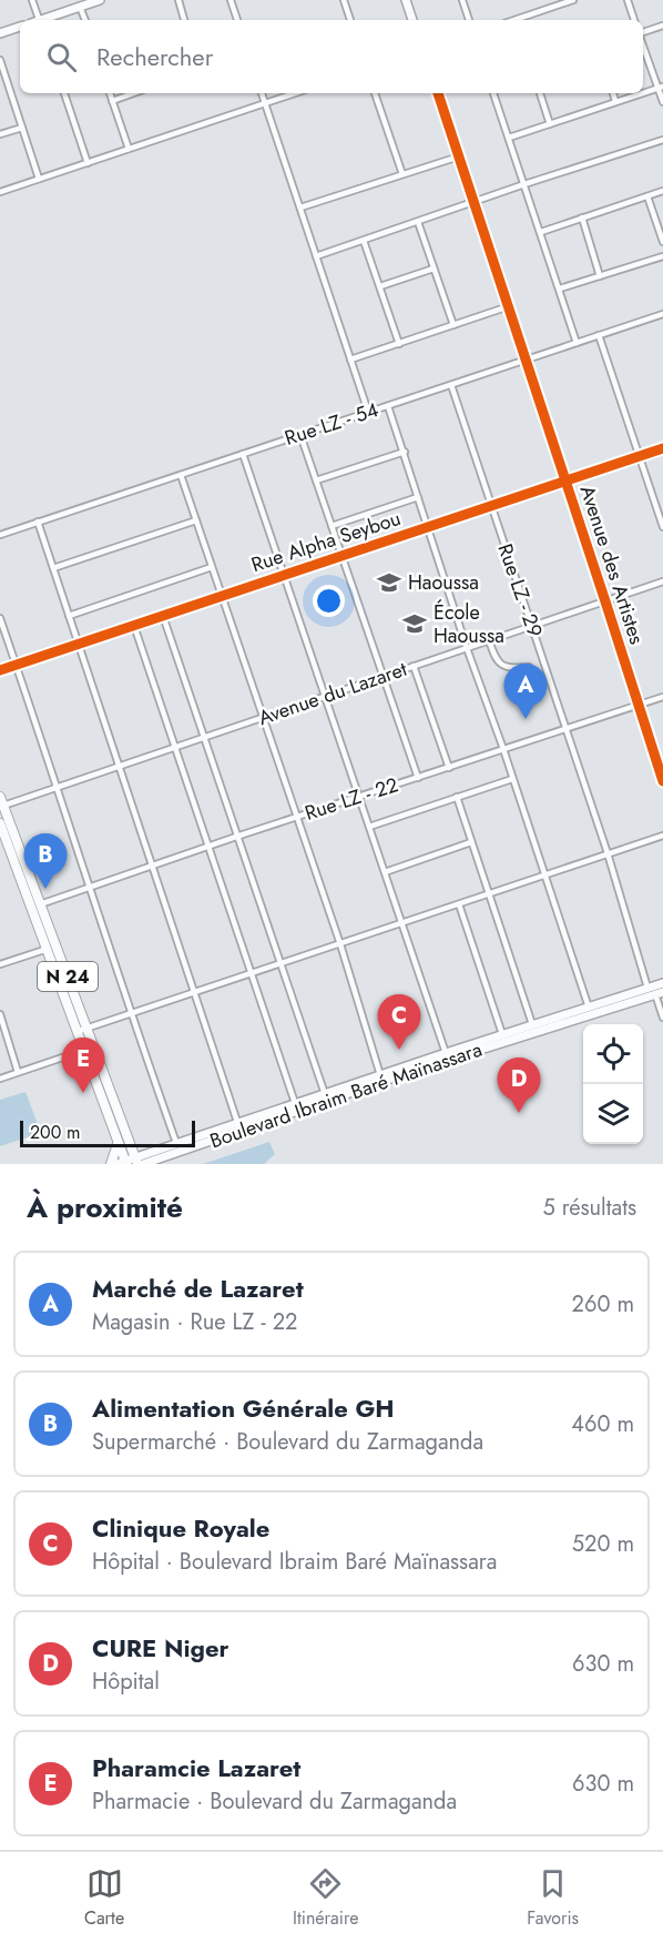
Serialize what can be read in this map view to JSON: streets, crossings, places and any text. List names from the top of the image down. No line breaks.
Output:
{"streets":{"main road":["Avenue des Artistes","N 24","Boulevard Ibraim Baré Maïnassara"],"street":["Rue LZ - 54","Rue Alpha Seybou","Rue LZ - 29","Avenue du Lazaret","Rue LZ - 22"]},"crossings":[["Rue LZ - 54","Avenue des Artistes"],["Rue LZ - 54","Rue LZ - 29"],["Rue Alpha Seybou","Avenue des Artistes"],["Rue Alpha Seybou","Rue LZ - 29"],["Avenue des Artistes","Avenue du Lazaret"],["Avenue des Artistes","Rue LZ - 22"],["Rue LZ - 29","Avenue du Lazaret"],["Rue LZ - 29","Rue LZ - 22"],["Rue LZ - 29","Boulevard Ibraim Baré Maïnassara"],["Avenue du Lazaret","N 24"],["Rue LZ - 22","N 24"],["N 24","Boulevard Ibraim Baré Maïnassara"]],"places":{"school or university":["Haoussa","École Haoussa"]},"scale_bar":"200 m","page":{"search":"Rechercher","pins":["A","B","C","E","D"],"scale":"200 m","heading":["À proximité","5 résultats"],"list":[{"mark":"A","name":"Marché de Lazaret","note":"Magasin · Rue LZ - 22","value":"260 m"},{"mark":"B","name":"Alimentation Générale GH","note":"Supermarché · Boulevard du Zarmaganda","value":"460 m"},{"mark":"C","name":"Clinique Royale","note":"Hôpital · Boulevard Ibraim Baré Maïnassara","value":"520 m"},{"mark":"D","name":"CURE Niger","note":"Hôpital","value":"630 m"},{"mark":"E","name":"Pharamcie Lazaret","note":"Pharmacie · Boulevard du Zarmaganda","value":"630 m"}],"nav":["Carte","Itinéraire","Favoris"]}}
